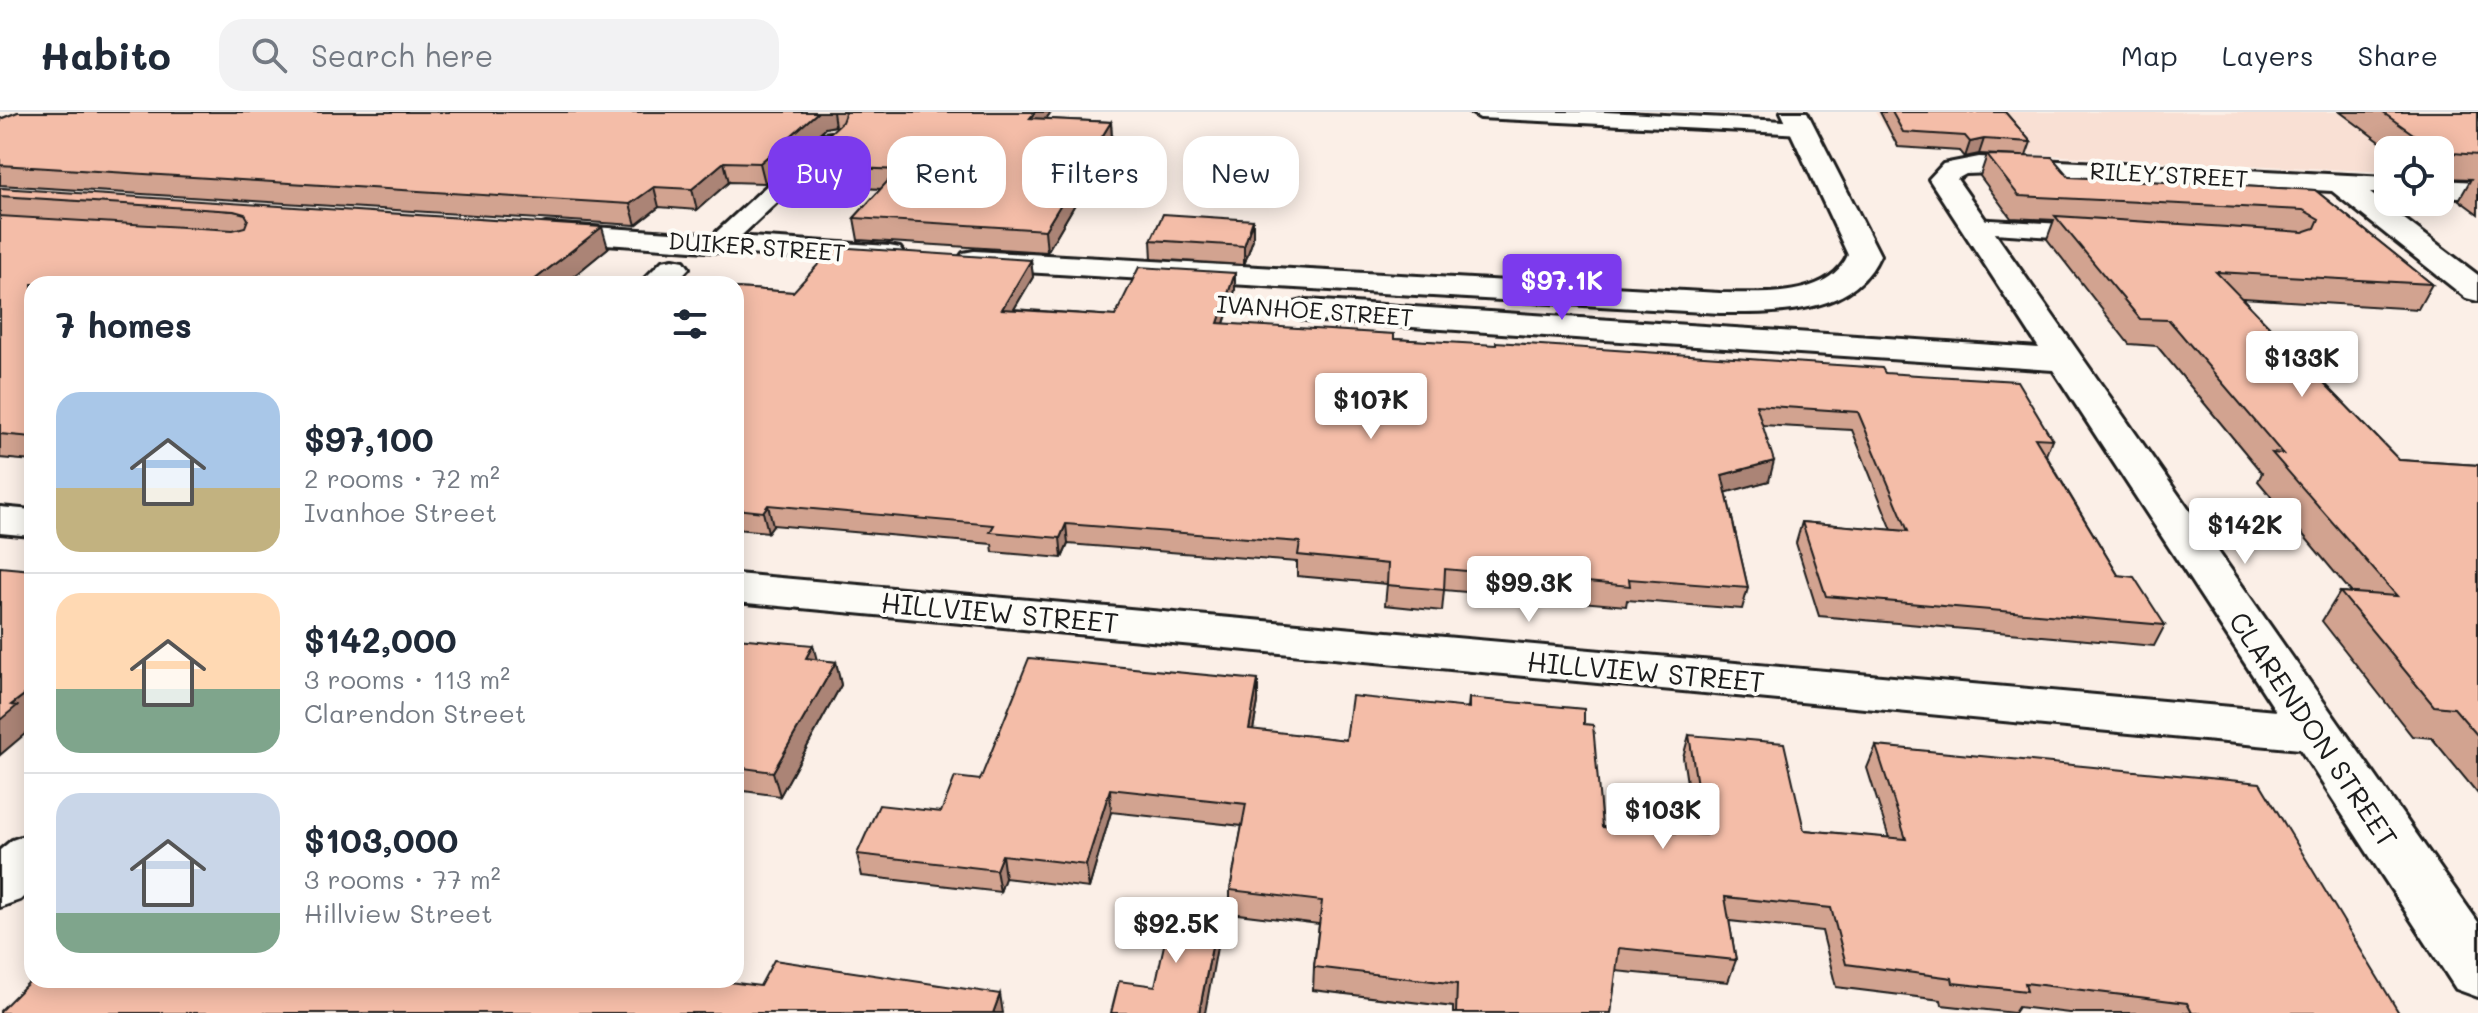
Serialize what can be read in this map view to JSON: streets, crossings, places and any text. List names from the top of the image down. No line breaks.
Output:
{"streets":{"street":["RILEY STREET","DUIKER STREET","IVANHOE STREET","HILLVIEW STREET","CLARENDON STREET"]},"crossings":[["RILEY STREET","CLARENDON STREET"],["IVANHOE STREET","CLARENDON STREET"],["HILLVIEW STREET","CLARENDON STREET"]],"page":{"header":"Habito","search":"Search here","nav":["Map","Layers","Share"],"chip":["Buy","Rent","Filters","New"],"price":["$97.1K","$133K","$107K","$142K","$99.3K","$103K","$92.5K"],"heading":"7 homes","list":[{"name":"$97,100","note":"2 rooms · 72 m² · Ivanhoe Street"},{"name":"$142,000","note":"3 rooms · 113 m² · Clarendon Street"},{"name":"$103,000","note":"3 rooms · 77 m² · Hillview Street"}]}}
